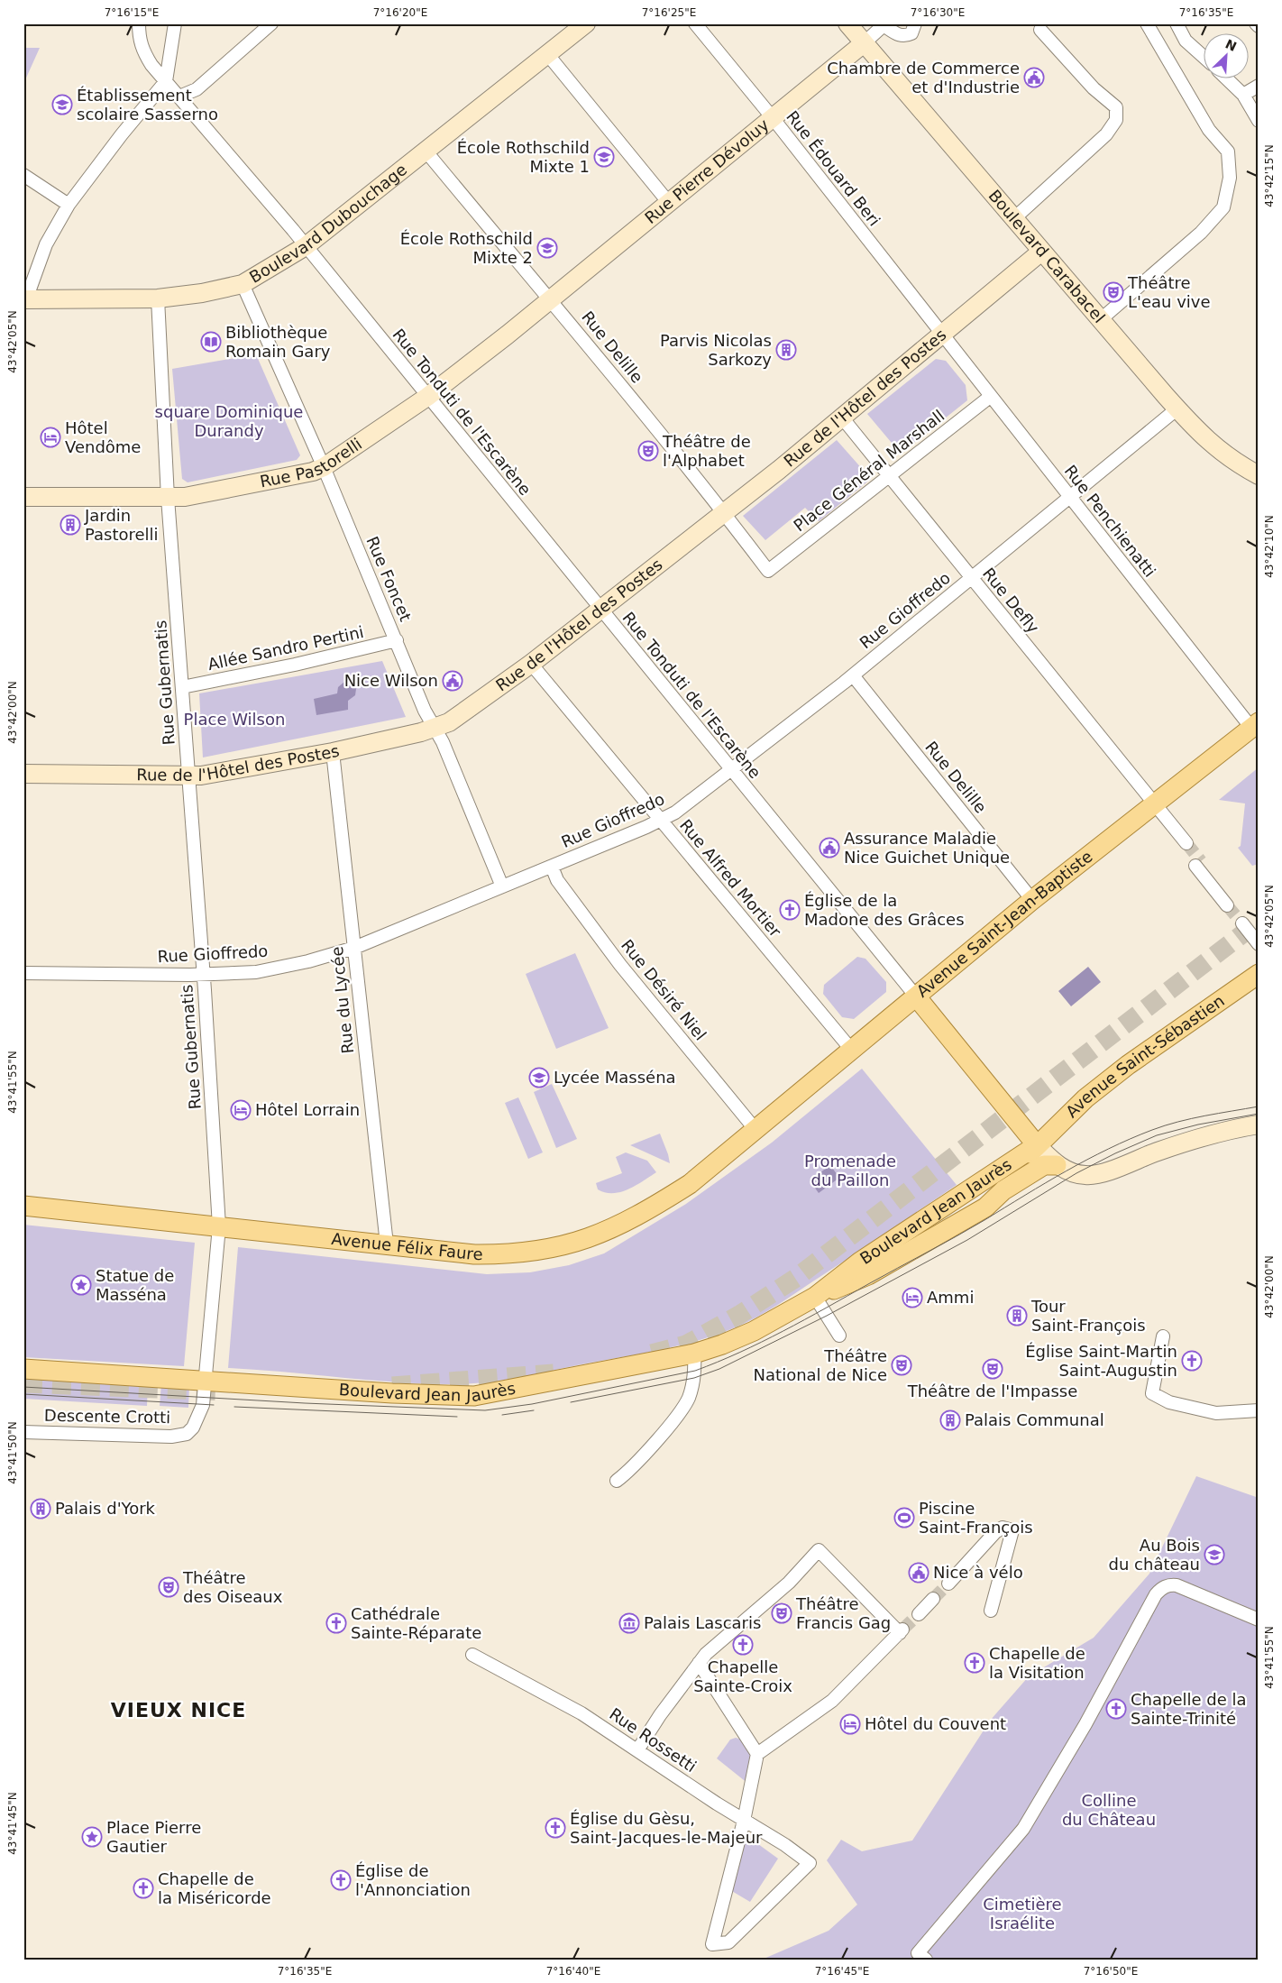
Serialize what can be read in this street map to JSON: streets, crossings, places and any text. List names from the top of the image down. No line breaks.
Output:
{"streets":{"main road":["Rue Pierre Dévoluy","Boulevard Dubouchage","Boulevard Carabacel","Rue de l'Hôtel des Postes","Rue Pastorelli","Avenue Saint-Jean-Baptiste","Avenue Saint-Sébastien","Boulevard Jean Jaurès","Avenue Félix Faure"],"street":["Rue Édouard Beri","Rue Delille","Rue Tonduti de l'Escarène","Place Général Marshall","Rue Penchienatti","Rue Foncet","Rue Defly","Rue Gioffredo","Allée Sandro Pertini","Rue Gubernatis","Rue Alfred Mortier","Rue Désiré Niel","Rue du Lycée","Descente Crotti","Rue Rossetti"]},"crossings":[["Rue Édouard Beri","Rue Pierre Dévoluy"],["Rue Édouard Beri","Rue de l'Hôtel des Postes"],["Rue Édouard Beri","Rue Penchienatti"],["Rue Pierre Dévoluy","Boulevard Carabacel"],["Rue Pierre Dévoluy","Rue Delille"],["Rue Pierre Dévoluy","Rue Pastorelli"],["Boulevard Dubouchage","Rue Delille"],["Boulevard Dubouchage","Rue Tonduti de l'Escarène"],["Boulevard Dubouchage","Rue Foncet"],["Boulevard Dubouchage","Rue Gubernatis"],["Boulevard Carabacel","Rue de l'Hôtel des Postes"],["Boulevard Carabacel","Rue Gioffredo"],["Rue Delille","Rue de l'Hôtel des Postes"],["Rue Delille","Rue Pastorelli"],["Rue Delille","Place Général Marshall"],["Rue Delille","Rue Gioffredo"],["Rue Delille","Avenue Saint-Jean-Baptiste"],["Rue de l'Hôtel des Postes","Rue Tonduti de l'Escarène"],["Rue de l'Hôtel des Postes","Rue Penchienatti"],["Rue de l'Hôtel des Postes","Rue Foncet"],["Rue de l'Hôtel des Postes","Rue Defly"],["Rue de l'Hôtel des Postes","Rue Gubernatis"],["Rue de l'Hôtel des Postes","Rue Alfred Mortier"],["Rue de l'Hôtel des Postes","Rue du Lycée"],["Rue Tonduti de l'Escarène","Rue Pastorelli"],["Rue Tonduti de l'Escarène","Rue Gioffredo"],["Rue Tonduti de l'Escarène","Avenue Saint-Jean-Baptiste"],["Rue Pastorelli","Rue Foncet"],["Rue Pastorelli","Rue Gubernatis"],["Place Général Marshall","Rue Penchienatti"],["Place Général Marshall","Rue Defly"],["Rue Penchienatti","Rue Gioffredo"],["Rue Penchienatti","Avenue Saint-Jean-Baptiste"],["Rue Foncet","Rue Gioffredo"],["Rue Foncet","Allée Sandro Pertini"],["Rue Defly","Rue Gioffredo"],["Rue Defly","Avenue Saint-Jean-Baptiste"],["Rue Gioffredo","Rue Gubernatis"],["Rue Gioffredo","Rue Alfred Mortier"],["Rue Gioffredo","Rue Désiré Niel"],["Rue Gioffredo","Rue du Lycée"],["Allée Sandro Pertini","Rue Gubernatis"],["Rue Gubernatis","Boulevard Jean Jaurès"],["Rue Gubernatis","Avenue Félix Faure"],["Rue Gubernatis","Descente Crotti"],["Rue Alfred Mortier","Avenue Saint-Jean-Baptiste"],["Avenue Saint-Jean-Baptiste","Rue Désiré Niel"],["Avenue Saint-Jean-Baptiste","Avenue Félix Faure"],["Rue Désiré Niel","Avenue Félix Faure"],["Rue du Lycée","Avenue Félix Faure"],["Avenue Saint-Sébastien","Boulevard Jean Jaurès"],["Boulevard Jean Jaurès","Descente Crotti"]],"districts":["VIEUX NICE"],"parks":["square Dominique Durandy","Place Wilson","Promenade du Paillon","Colline du Château","Cimetière Israélite"],"places":{"public building":["Chambre de Commerce et d'Industrie","Nice Wilson","Assurance Maladie Nice Guichet Unique","Nice à vélo"],"school or university":["Établissement scolaire Sasserno","École Rothschild Mixte 1","École Rothschild Mixte 2","Lycée Masséna","Au Bois du château"],"theatre":["Théâtre L'eau vive","Théâtre de l'Alphabet","Théâtre National de Nice","Théâtre de l'Impasse","Théâtre des Oiseaux","Théâtre Francis Gag"],"library":["Bibliothèque Romain Gary"],"building":["Parvis Nicolas Sarkozy","Jardin Pastorelli","Tour Saint-François","Palais Communal","Palais d'York"],"hotel":["Hôtel Vendôme","Hôtel Lorrain","Ammi","Hôtel du Couvent"],"church":["Église de la Madone des Grâces","Église Saint-Martin Saint-Augustin","Cathédrale Sainte-Réparate","Chapelle Sainte-Croix","Chapelle de la Visitation","Chapelle de la Sainte-Trinité","Église du Gèsu, Saint-Jacques-le-Majeur","Église de l'Annonciation","Chapelle de la Miséricorde"],"place":["Statue de Masséna","Place Pierre Gautier"],"sports":["Piscine Saint-François"],"museum":["Palais Lascaris"]},"north":"top right","coordinates":["7°16'15\"E","7°16'20\"E","7°16'25\"E","7°16'30\"E","7°16'35\"E","43°42'15\"N","43°42'05\"N","43°42'10\"N","43°42'00\"N","43°41'55\"N","43°41'50\"N","43°41'45\"N","7°16'40\"E","7°16'45\"E","7°16'50\"E"]}
